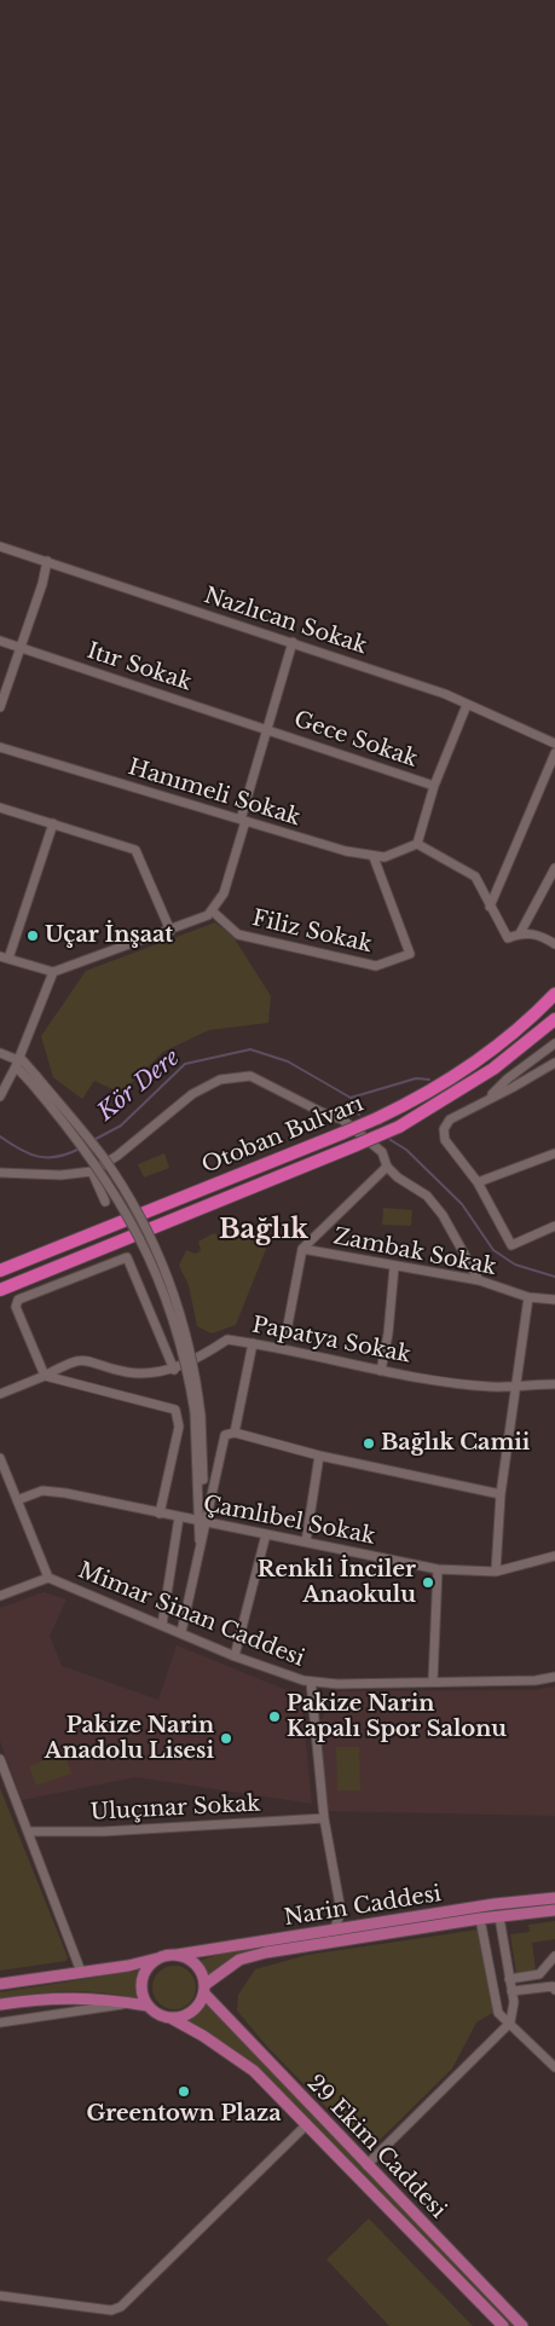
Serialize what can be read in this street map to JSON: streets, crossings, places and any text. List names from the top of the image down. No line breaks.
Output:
{"streets":{"highway":["Otoban Bulvarı"],"main road":["Narin Caddesi","29 Ekim Caddesi"],"street":["Nazlıcan Sokak","Itır Sokak","Gece Sokak","Hanımeli Sokak","Filiz Sokak","Zambak Sokak","Papatya Sokak","Çamlıbel Sokak","Mimar Sinan Caddesi","Uluçınar Sokak"]},"crossings":[["Itır Sokak","Gece Sokak"],["Hanımeli Sokak","Filiz Sokak"],["Narin Caddesi","29 Ekim Caddesi"]],"districts":["Bağlık"],"water":["Kör Dere"],"places":["Uçar İnşaat","Bağlık Camii","Renkli İnciler Anaokulu","Pakize Narin Kapalı Spor Salonu","Pakize Narin Anadolu Lisesi","Greentown Plaza"]}
